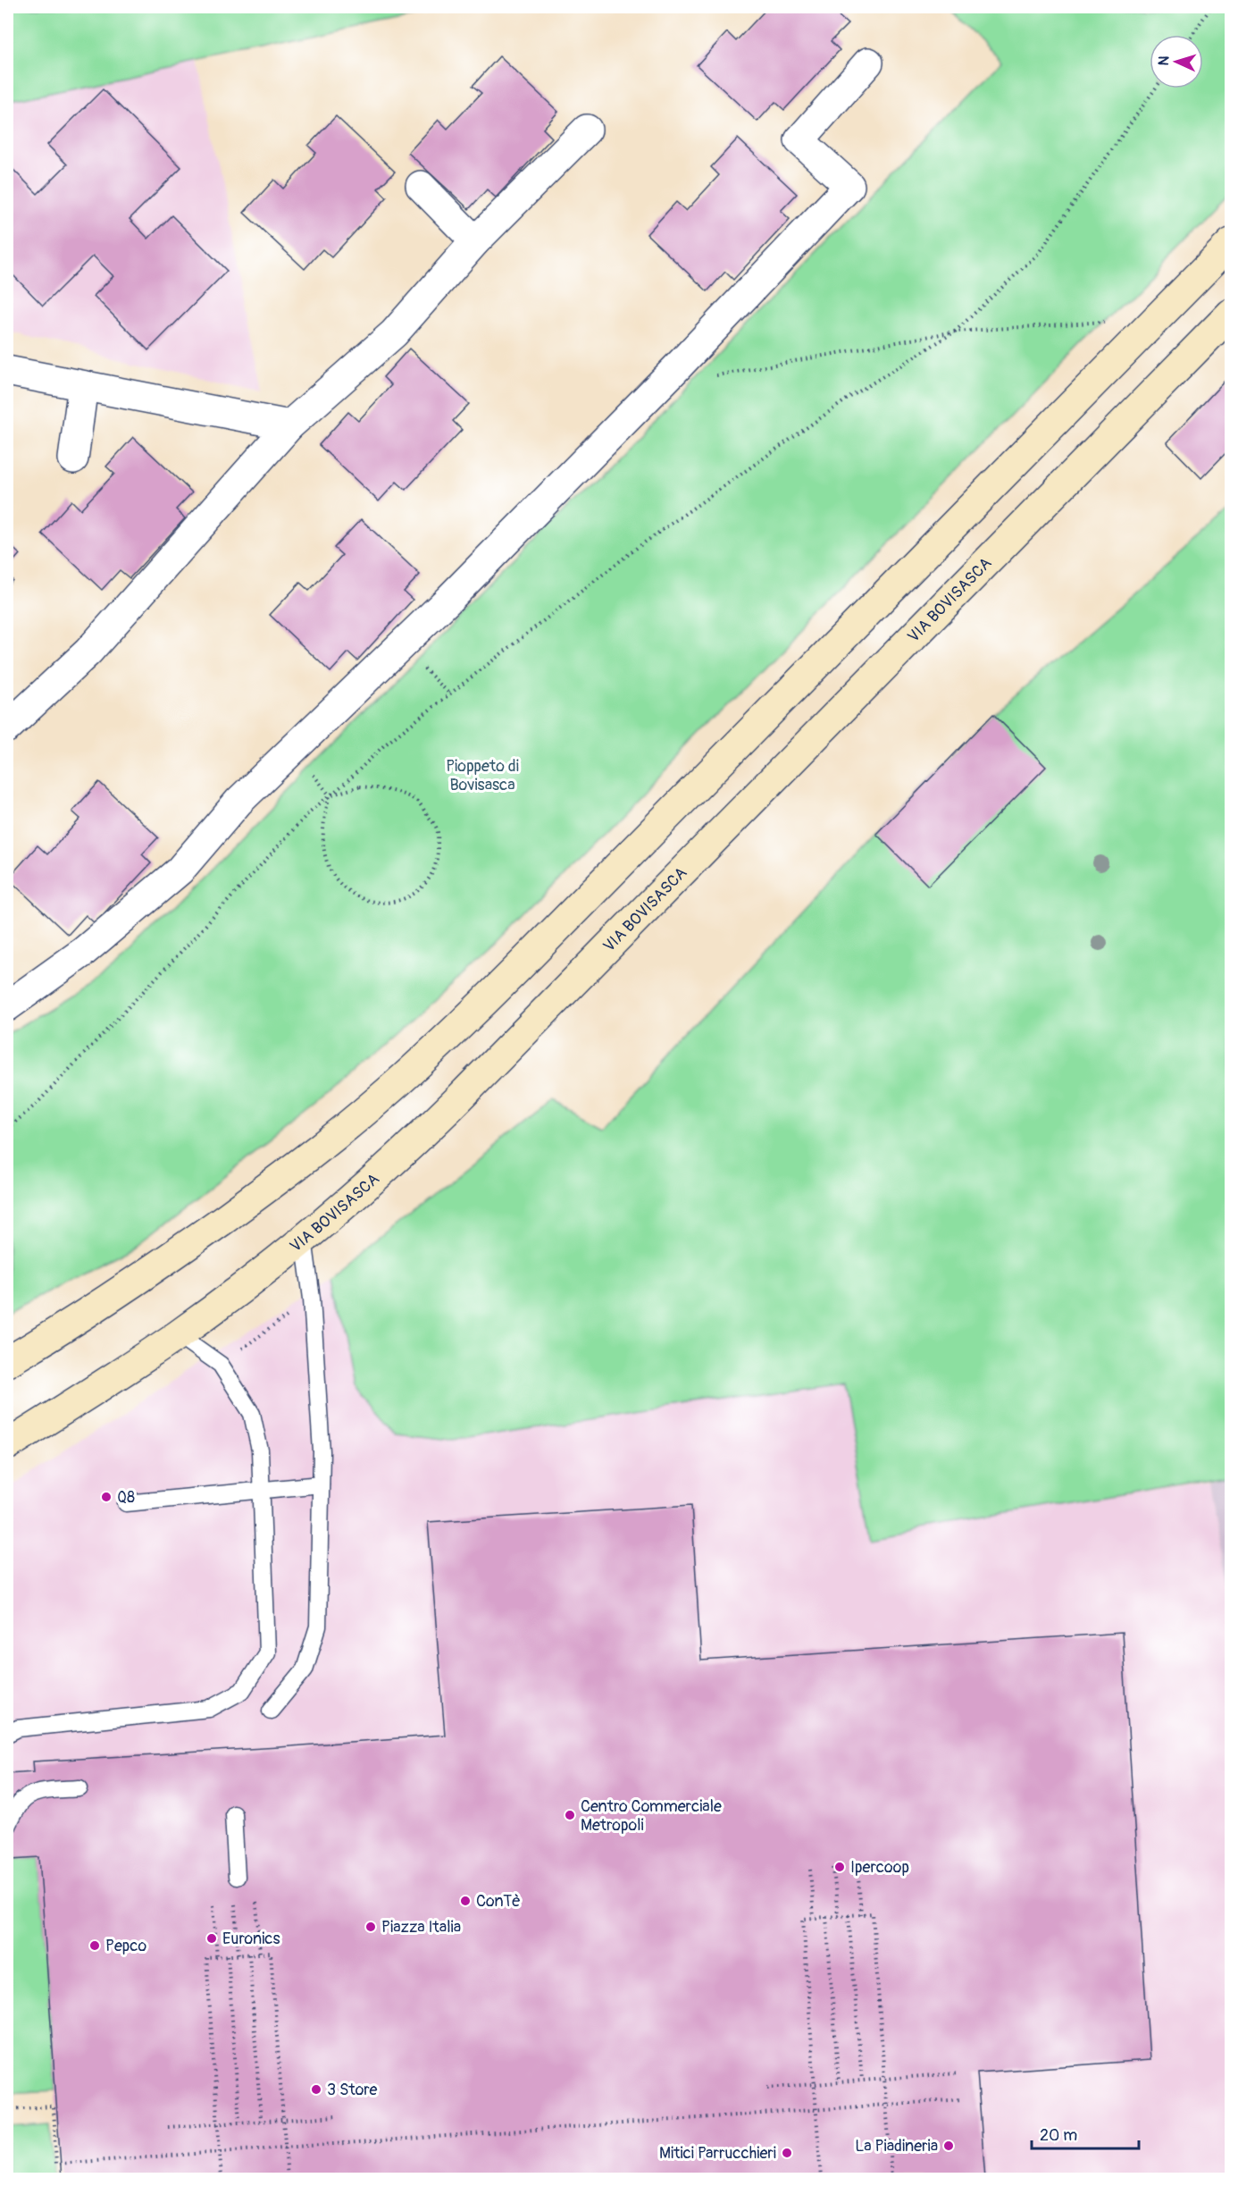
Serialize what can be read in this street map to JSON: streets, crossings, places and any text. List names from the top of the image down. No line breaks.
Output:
{"streets":{"street":["VIA BOVISASCA"]},"parks":["Pioppeto di Bovisasca"],"places":["Q8","Centro Commerciale Metropoli","Ipercoop","ConTè","Piazza Italia","Euronics","Pepco","3 Store","La Piadineria","Mitici Parrucchieri"],"scale_bar":"20 m","north":"left"}
